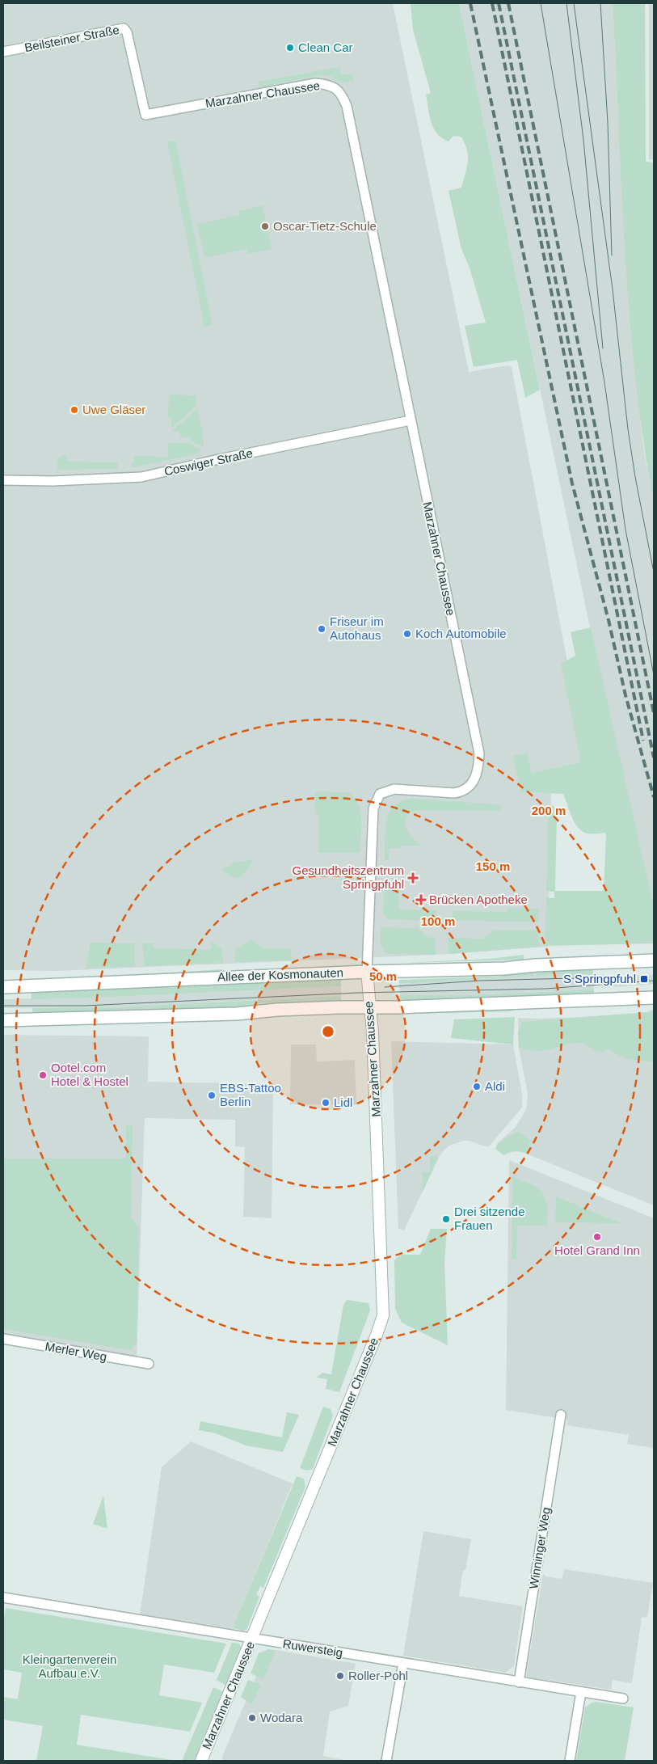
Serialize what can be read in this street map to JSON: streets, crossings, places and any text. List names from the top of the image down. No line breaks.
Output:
{"streets":{"main road":["Allee der Kosmonauten"],"street":["Beilsteiner Straße","Marzahner Chaussee","Coswiger Straße","Merler Weg","Winninger Weg","Ruwersteig"]},"crossings":[["Beilsteiner Straße","Marzahner Chaussee"],["Marzahner Chaussee","Coswiger Straße"],["Marzahner Chaussee","Allee der Kosmonauten"],["Marzahner Chaussee","Ruwersteig"],["Winninger Weg","Ruwersteig"]],"parks":["Kleingartenverein Aufbau e.V."],"places":{"other":["Clean Car","Oscar-Tietz-Schule","Uwe Gläser","Friseur im Autohaus","Koch Automobile","Ootel.com Hotel & Hostel","Aldi","EBS-Tattoo Berlin","Lidl","Drei sitzende Frauen","Hotel Grand Inn","Roller-Pohl","Wodara"],"health":["Gesundheitszentrum Springpfuhl","Brücken Apotheke"],"transit":["S Springpfuhl"]},"rings":["200 m","150 m","100 m","50 m"]}
